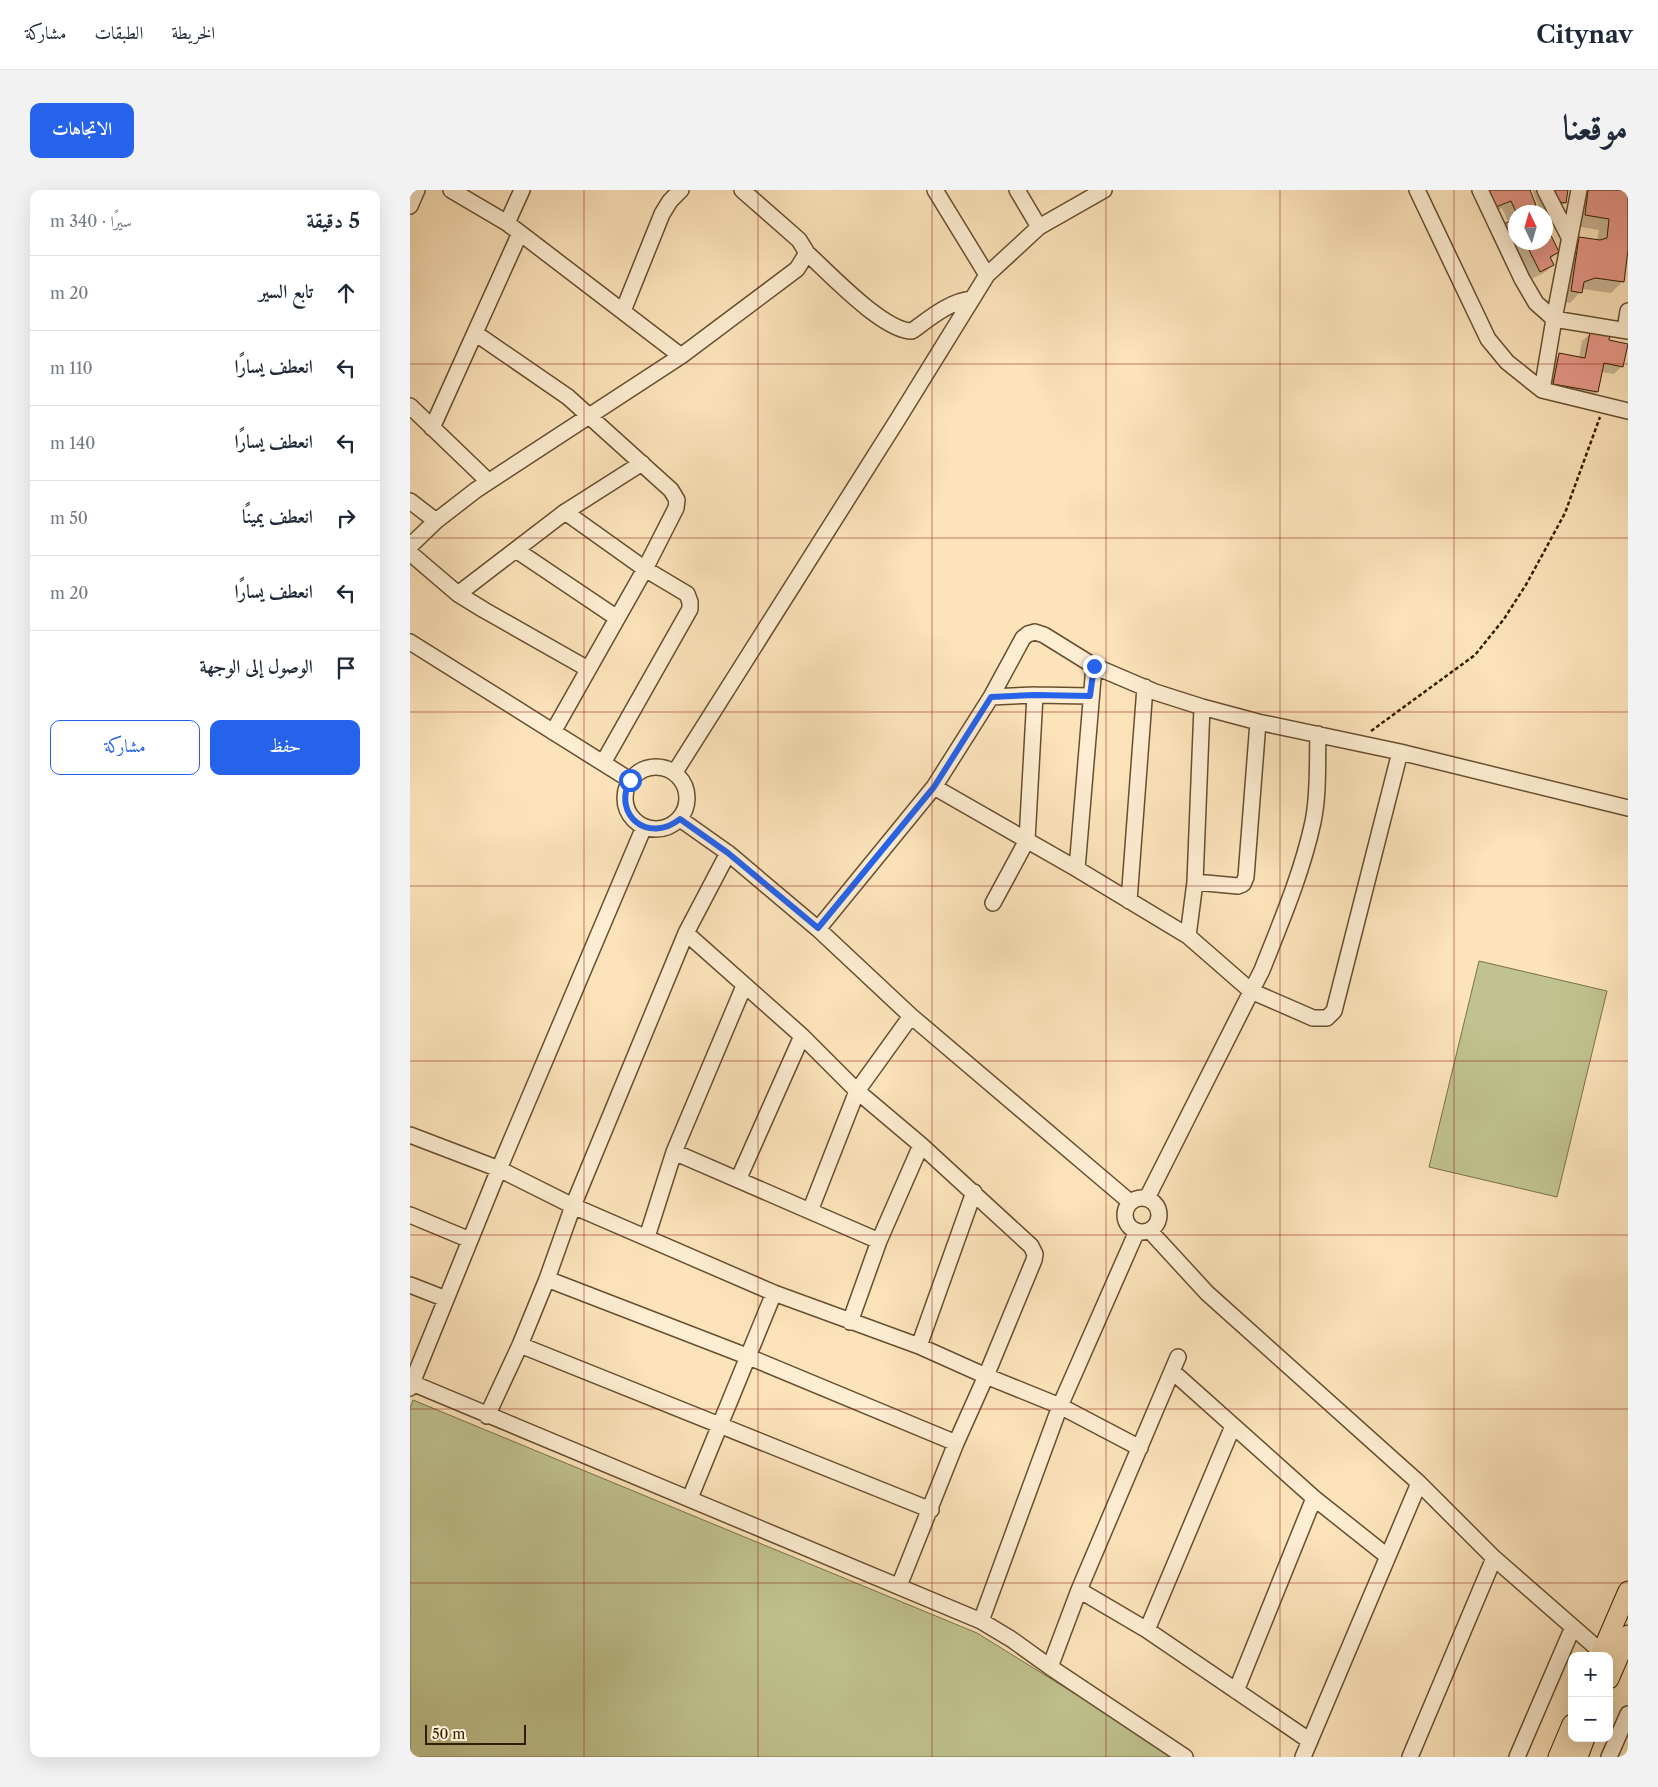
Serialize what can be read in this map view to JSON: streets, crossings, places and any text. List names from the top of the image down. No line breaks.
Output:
{"scale_bar":"50 m","north":"top","page":{"header":"Citynav","nav":["الخريطة","الطبقات","مشاركة"],"title":"موقعنا","buttons":["الاتجاهات",["حفظ","مشاركة"]],"heading":["5 دقيقة","سيرًا · 340 m"],"list":[["تابع السير","20 m"],["انعطف يسارًا","110 m"],["انعطف يسارًا","140 m"],["انعطف يمينًا","50 m"],["انعطف يسارًا","20 m"],"الوصول إلى الوجهة"],"map_buttons":["+","−"],"scale":"50 m"}}
